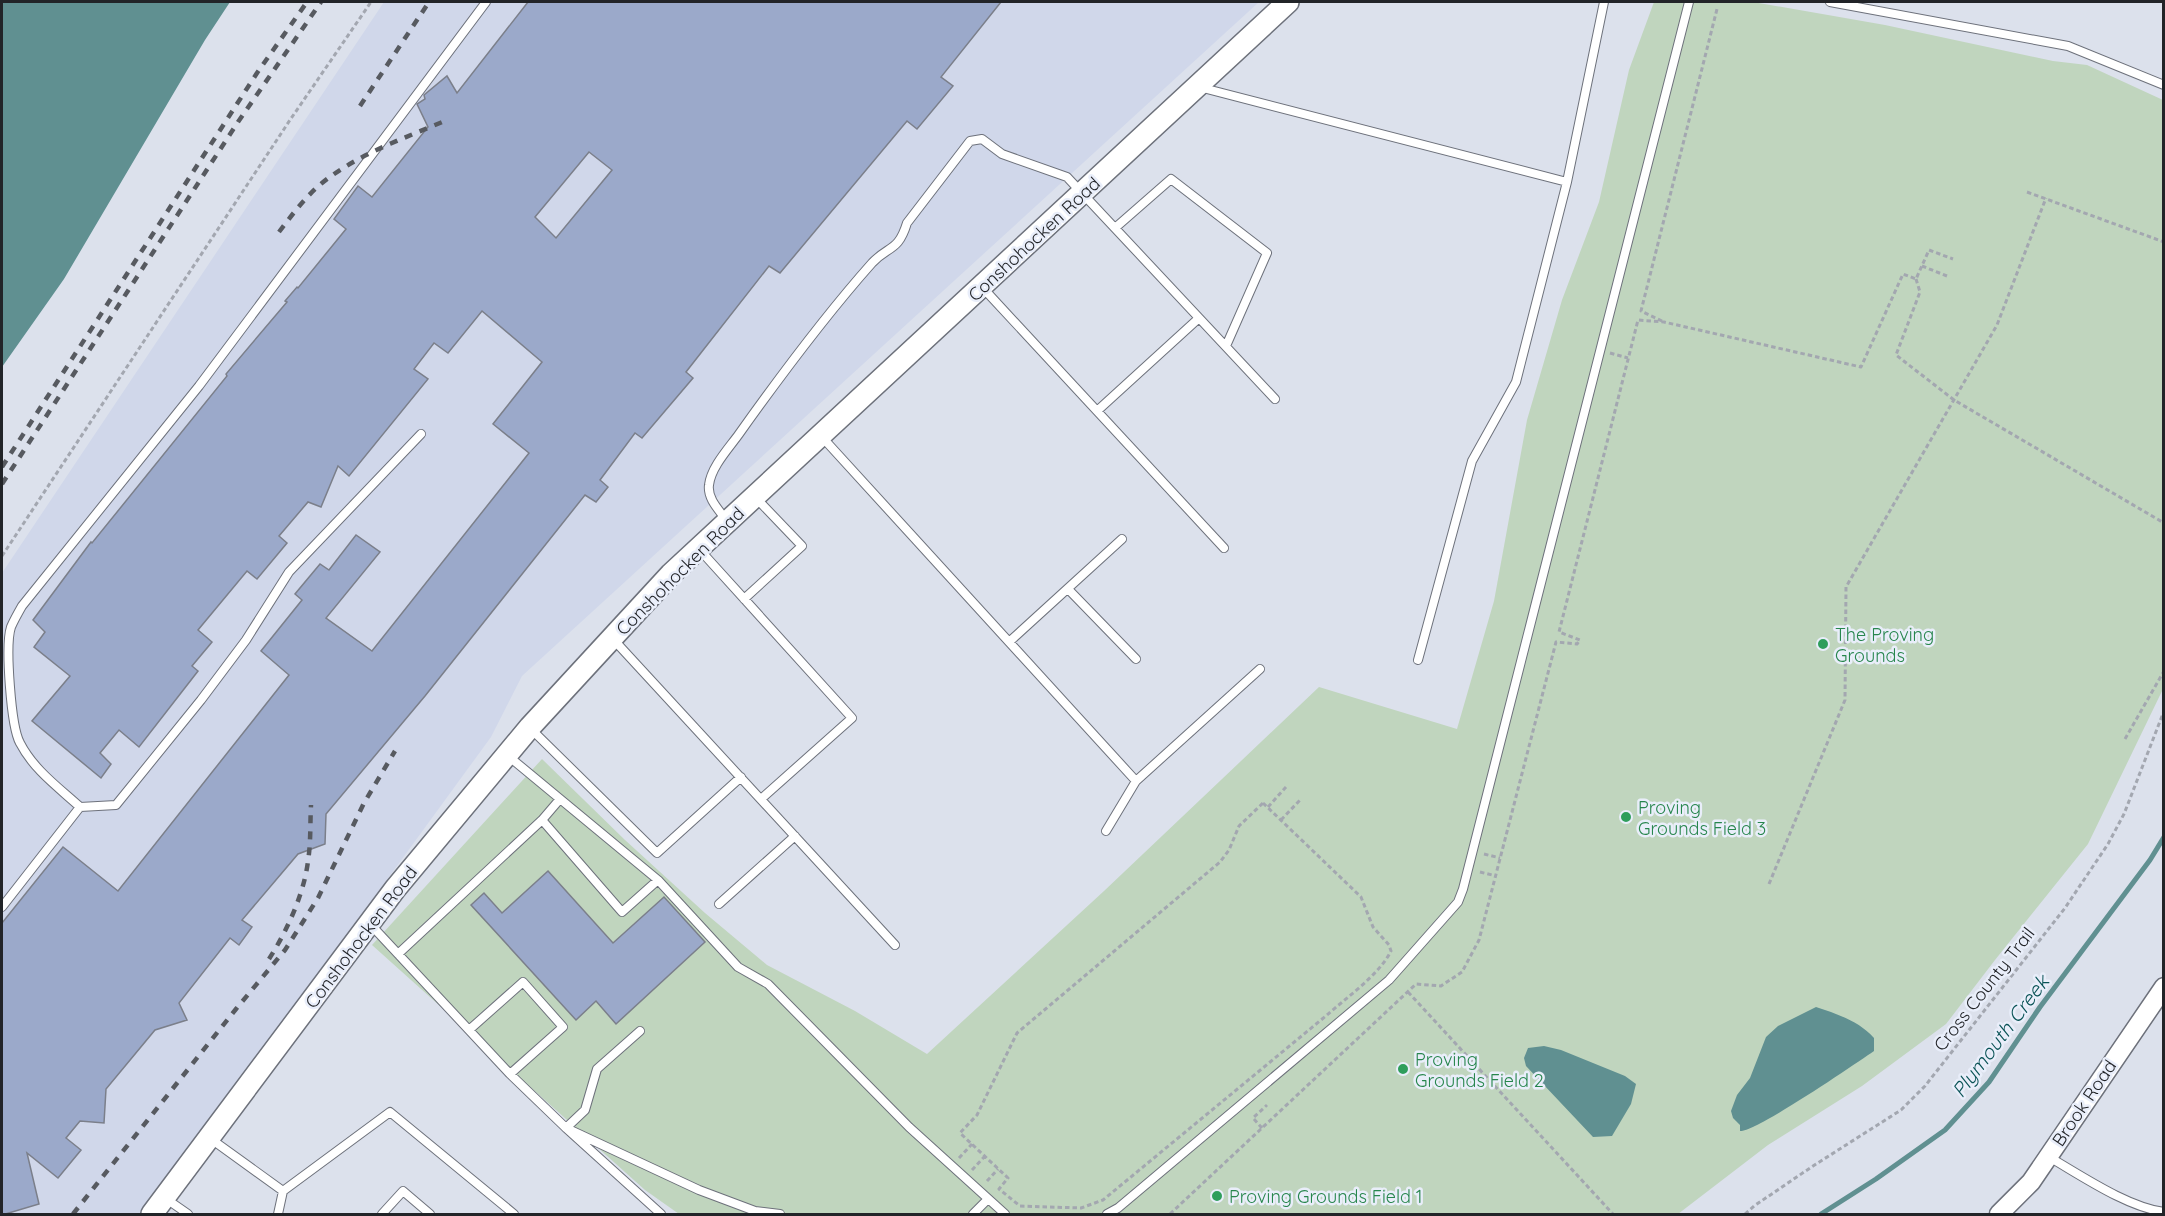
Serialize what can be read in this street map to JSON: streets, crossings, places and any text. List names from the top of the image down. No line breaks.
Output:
{"streets":{"main road":["Conshohocken Road"],"street":["Brook Road"],"path":["Cross County Trail"]},"water":["Plymouth Creek"],"places":["The Proving Grounds","Proving Grounds Field 3","Proving Grounds Field 2","Proving Grounds Field 1"]}
